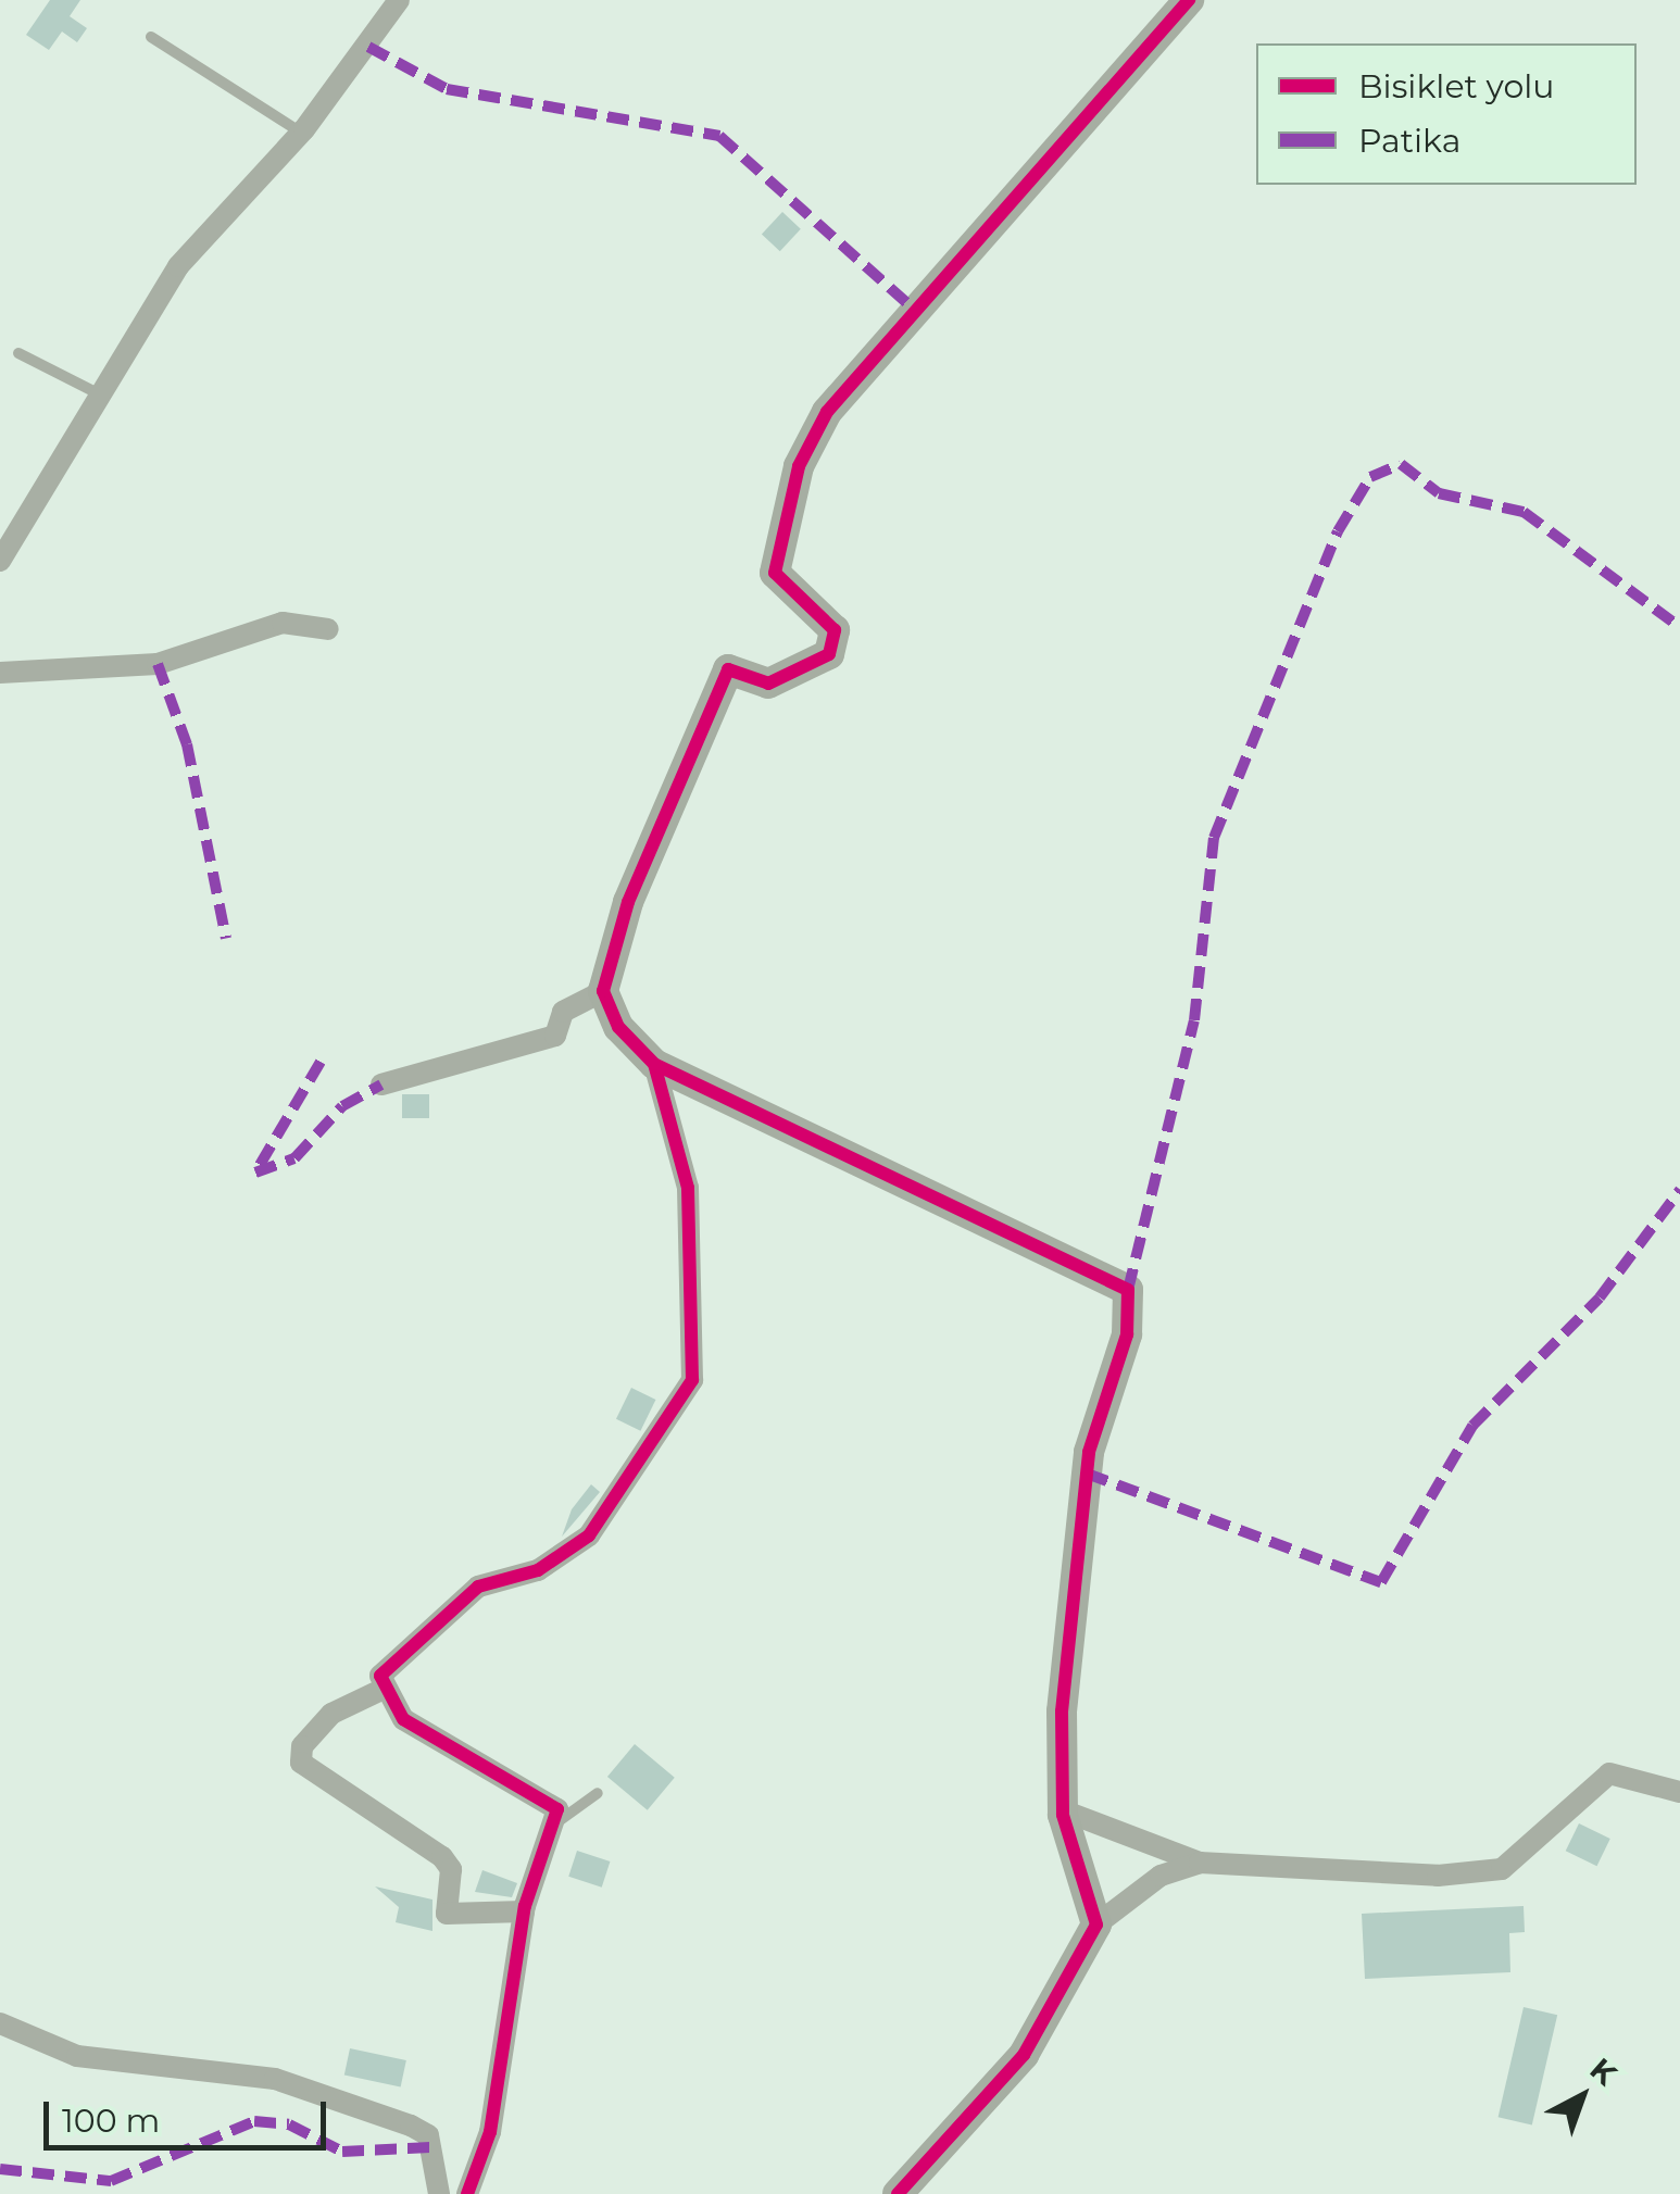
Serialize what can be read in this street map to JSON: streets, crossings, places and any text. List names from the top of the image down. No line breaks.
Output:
{"legend":["Bisiklet yolu","Patika"],"scale_bar":"100 m","north":"top right"}
